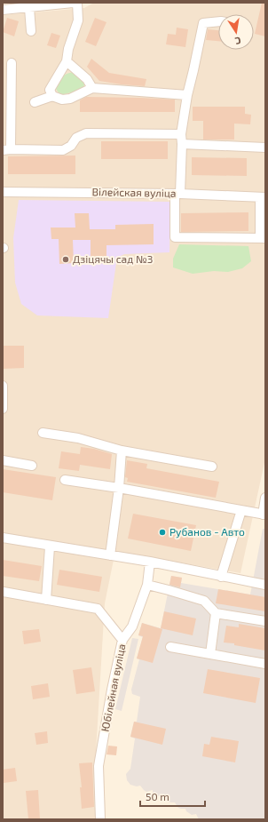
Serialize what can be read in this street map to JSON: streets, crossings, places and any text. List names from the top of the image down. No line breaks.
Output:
{"streets":{"street":["Вілейская вуліца","Юбілейная вуліца"]},"places":["Дзіцячы сад №3","Рубанов - Авто"],"scale_bar":"50 m","north":"bottom"}
